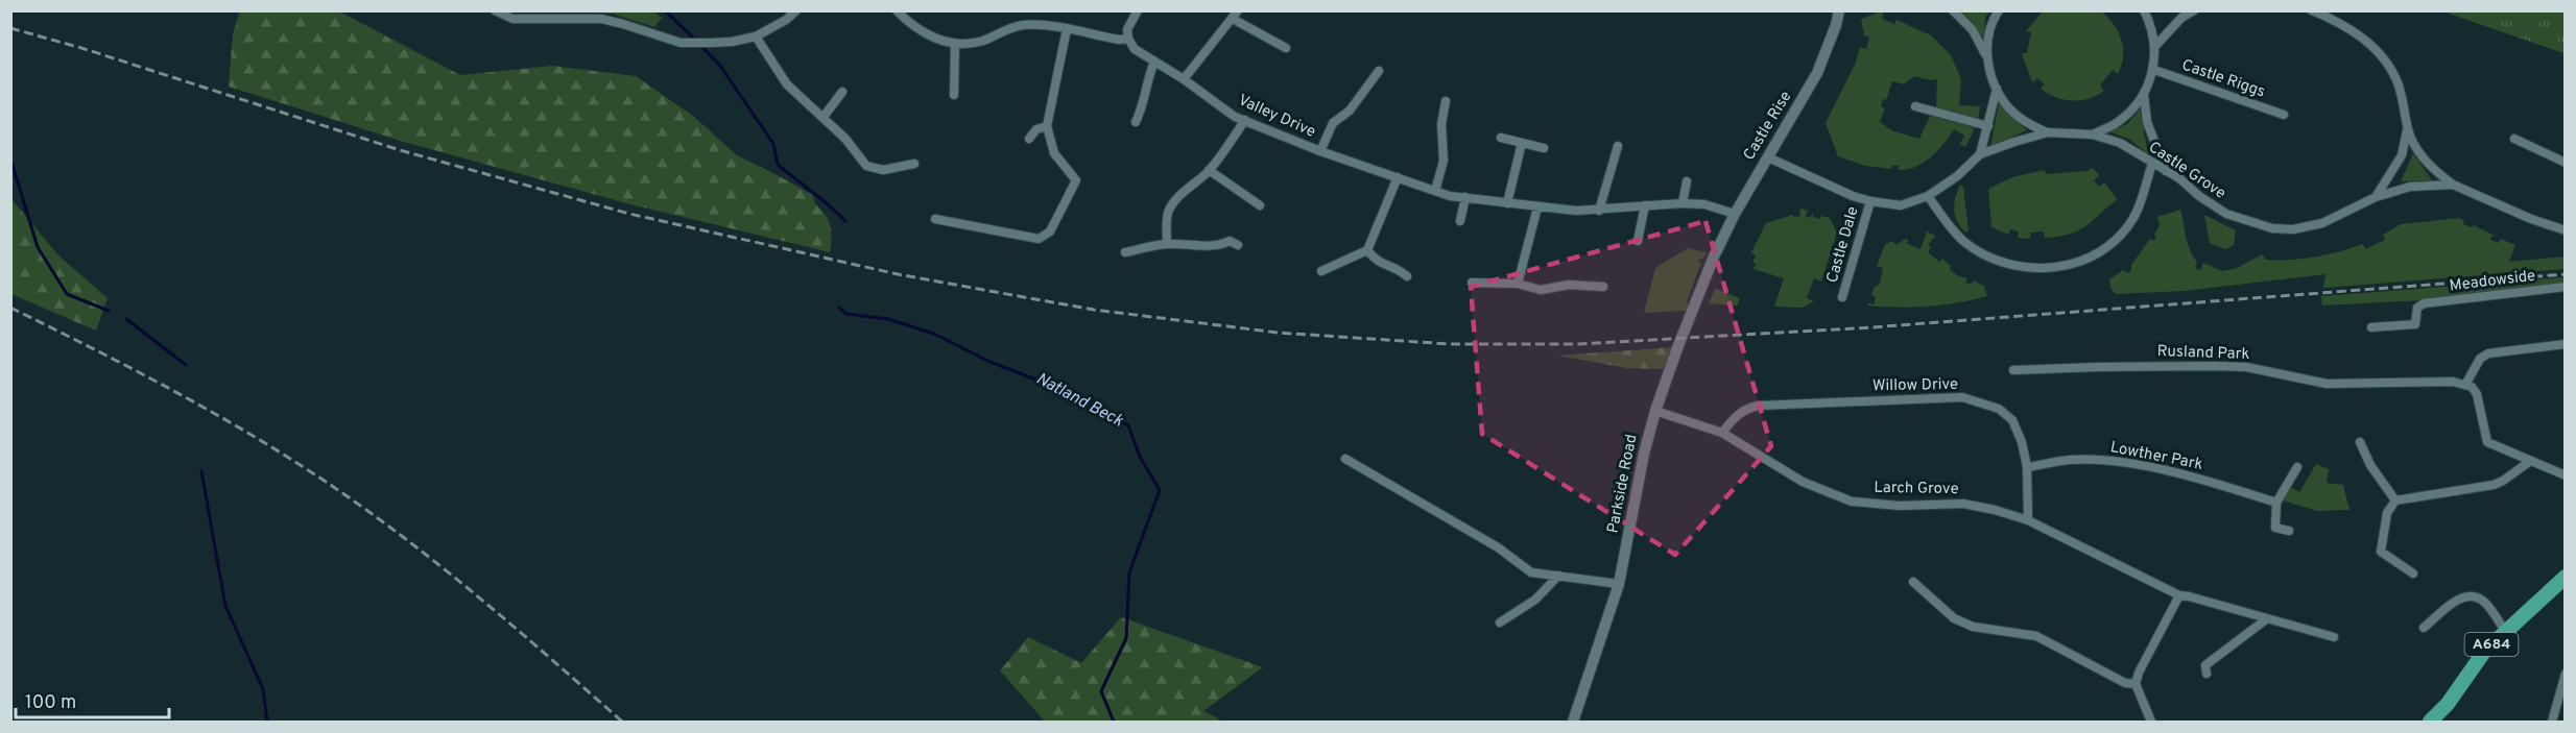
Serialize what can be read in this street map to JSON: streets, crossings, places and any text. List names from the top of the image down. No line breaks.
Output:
{"streets":{"highway":["A684"],"street":["Castle Riggs","Valley Drive","Castle Rise","Castle Grove","Castle Dale","Meadowside","Rusland Park","Willow Drive","Lowther Park","Parkside Road","Larch Grove"]},"crossings":[["Valley Drive","Castle Rise"],["Castle Rise","Castle Grove"],["Castle Rise","Parkside Road"],["Castle Grove","Castle Dale"],["Willow Drive","Lowther Park"],["Willow Drive","Larch Grove"],["Parkside Road","Larch Grove"]],"water":["Natland Beck"],"scale_bar":"100 m"}
